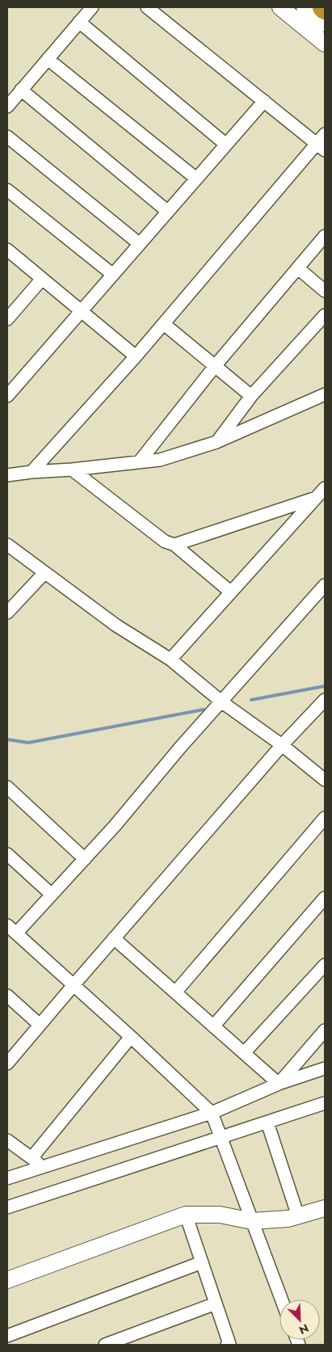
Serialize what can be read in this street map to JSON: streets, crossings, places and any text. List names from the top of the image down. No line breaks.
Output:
{"north":"bottom right"}
